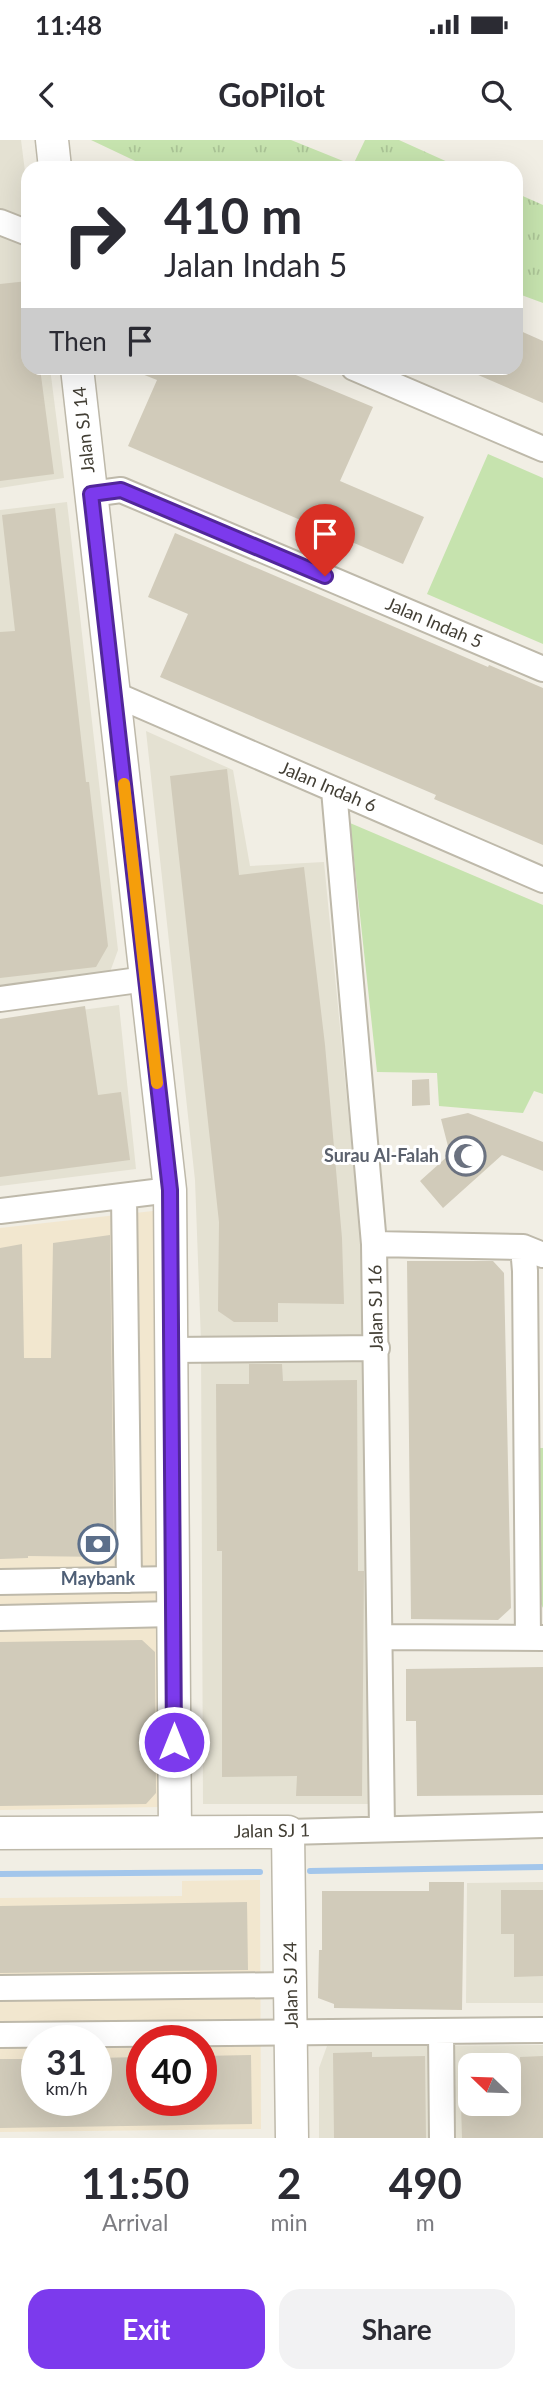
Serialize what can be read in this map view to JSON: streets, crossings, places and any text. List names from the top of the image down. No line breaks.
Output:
{"streets":{"street":["Jalan SJ 14","Jalan Indah 5","Jalan Indah 6","Jalan SJ 16","Jalan SJ 1","Jalan SJ 24"]},"crossings":[["Jalan SJ 14","Jalan Indah 5"],["Jalan SJ 14","Jalan Indah 6"],["Jalan SJ 14","Jalan SJ 1"],["Jalan Indah 6","Jalan SJ 16"],["Jalan SJ 16","Jalan SJ 1"],["Jalan SJ 1","Jalan SJ 24"]],"places":{"mosque":["Surau Al-Falah"],"bank":["Maybank"]},"north":"top left","page":{"status":"11:48","header":"GoPilot","turn":["410 m","Jalan Indah 5"],"then":"Then","speed":"31 km/h","limit":"40","eta":["11:50","Arrival","2","min","490","m"],"buttons":["Exit","Share"]}}
